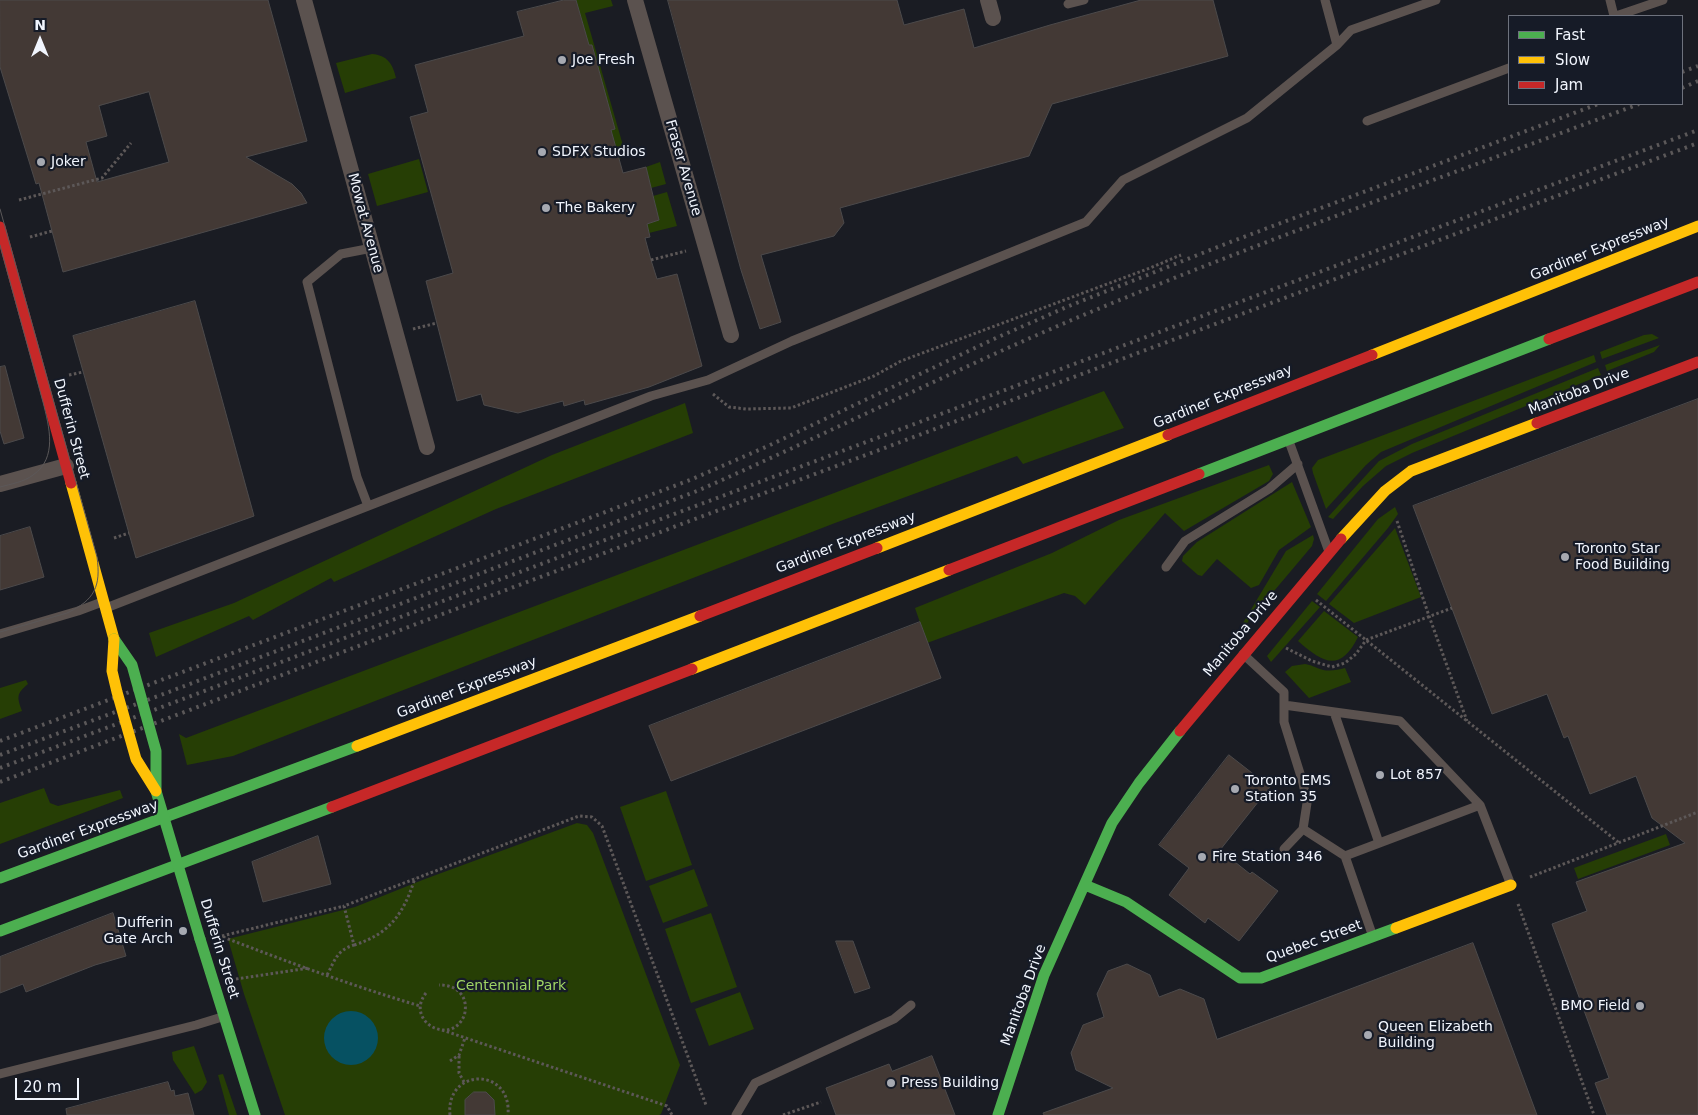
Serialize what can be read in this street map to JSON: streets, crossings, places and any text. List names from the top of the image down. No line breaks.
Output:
{"streets":{"main road":["Gardiner Expressway","Manitoba Drive","Dufferin Street","Quebec Street"],"street":["Fraser Avenue","Mowat Avenue"]},"crossings":[["Manitoba Drive","Quebec Street"]],"parks":["Centennial Park"],"places":["Joe Fresh","SDFX Studios","Joker","The Bakery","Toronto Star Food Building","Lot 857","Toronto EMS Station 35","Fire Station 346","Dufferin Gate Arch","BMO Field","Queen Elizabeth Building","Press Building"],"legend":["Fast","Slow","Jam"],"scale_bar":"20 m","north":"top"}
